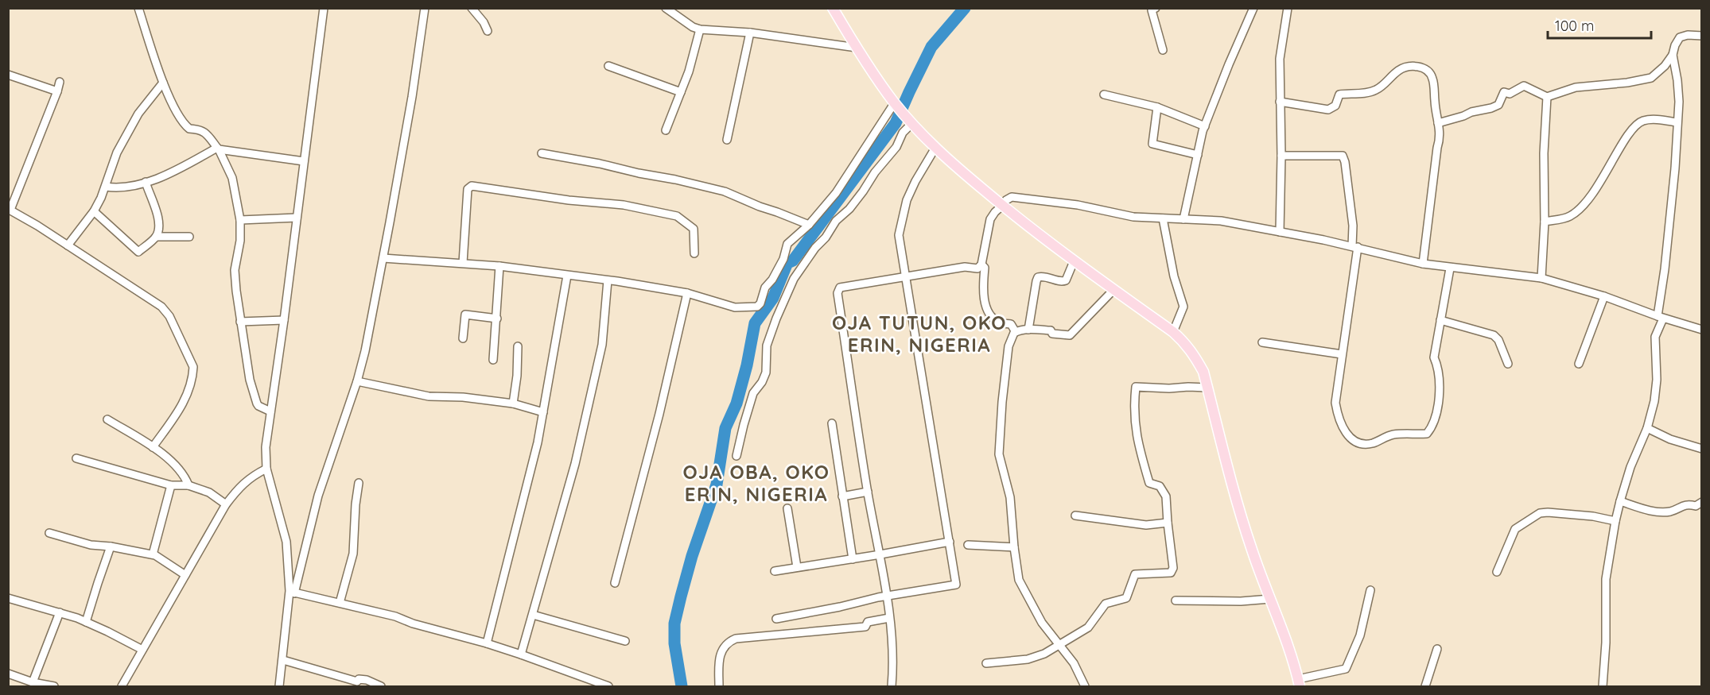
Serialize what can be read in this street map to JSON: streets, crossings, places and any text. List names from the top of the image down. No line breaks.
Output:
{"districts":["OJA TUTUN, OKO ERIN, NIGERIA","OJA OBA, OKO ERIN, NIGERIA"],"scale_bar":"100 m"}
